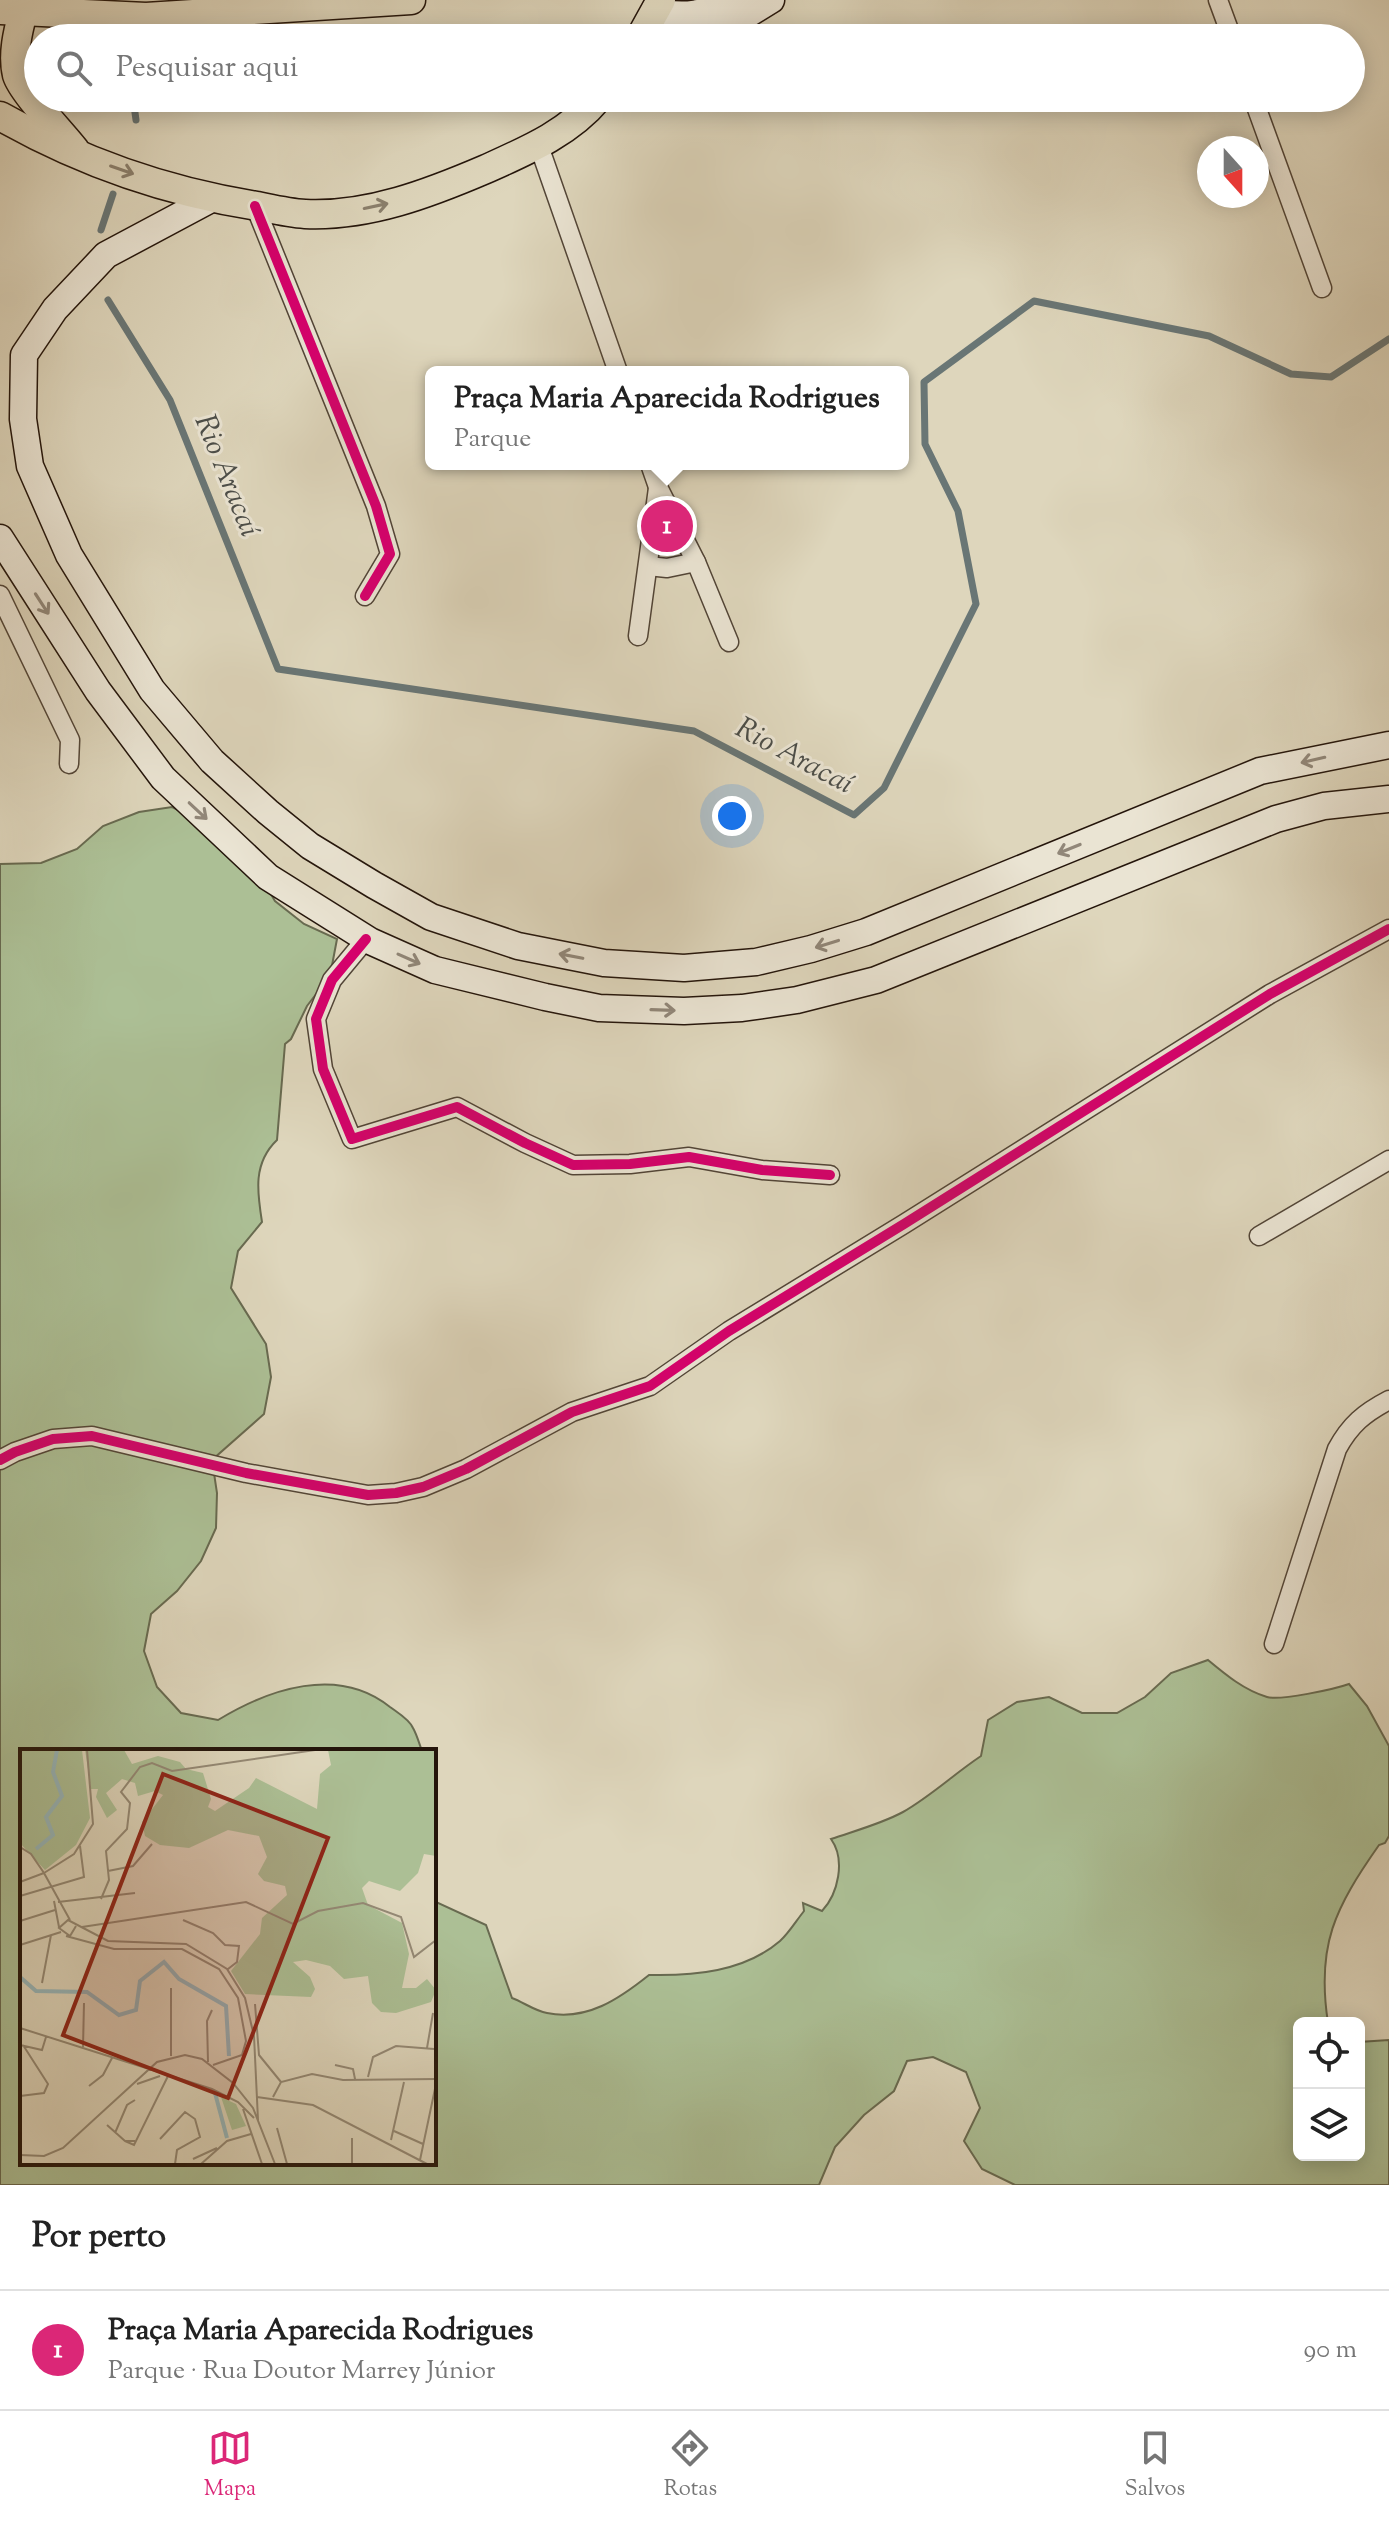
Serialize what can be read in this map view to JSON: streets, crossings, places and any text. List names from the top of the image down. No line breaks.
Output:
{"water":["Rio Aracaí"],"north":"bottom","page":{"search":"Pesquisar aqui","popup":["Praça Maria Aparecida Rodrigues","Parque"],"pins":"1","heading":"Por perto","list":[{"mark":"1","name":"Praça Maria Aparecida Rodrigues","note":"Parque · Rua Doutor Marrey Júnior","value":"90 m"}],"nav":["Mapa","Rotas","Salvos"]}}
